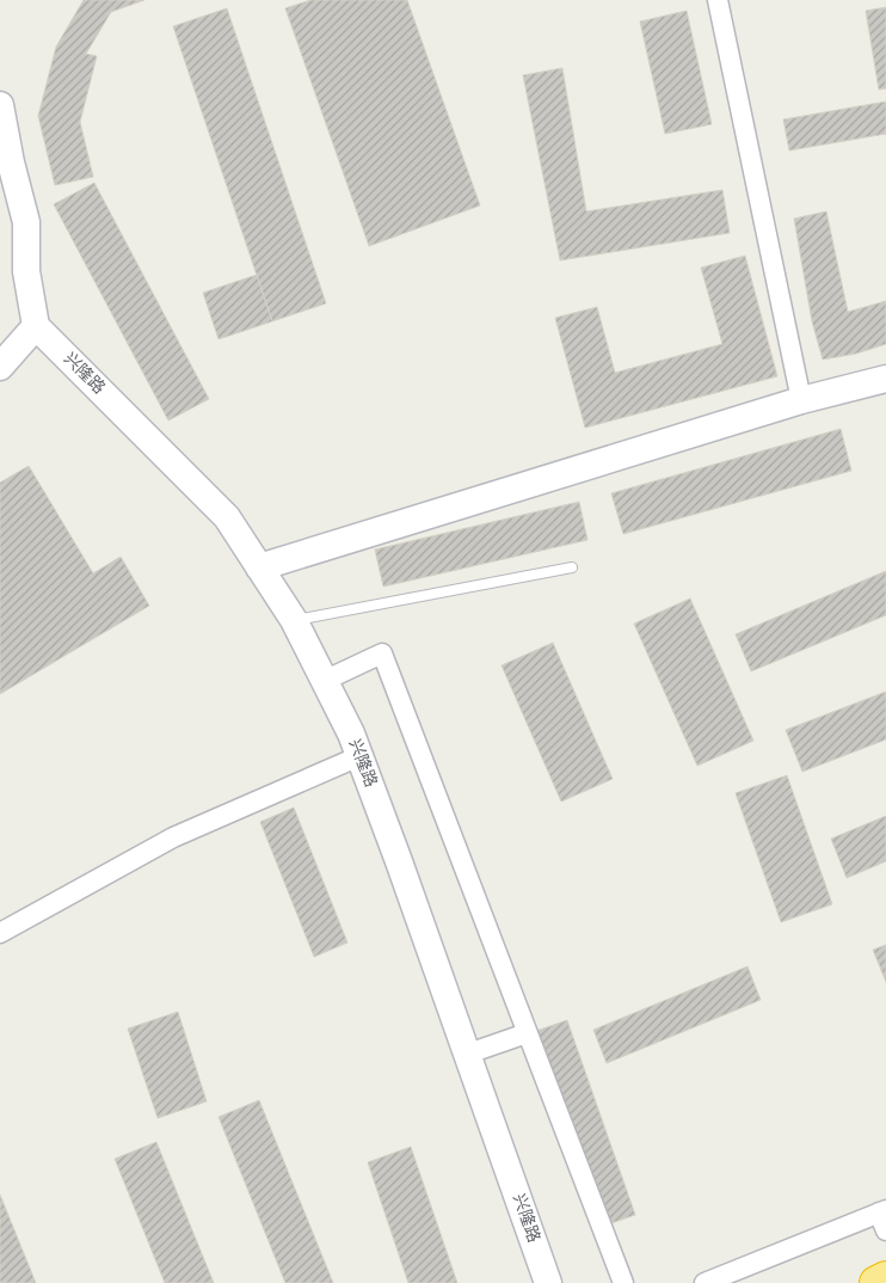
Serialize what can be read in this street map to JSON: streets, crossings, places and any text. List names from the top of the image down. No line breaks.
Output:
{"streets":{"main road":["兴隆路"]}}
